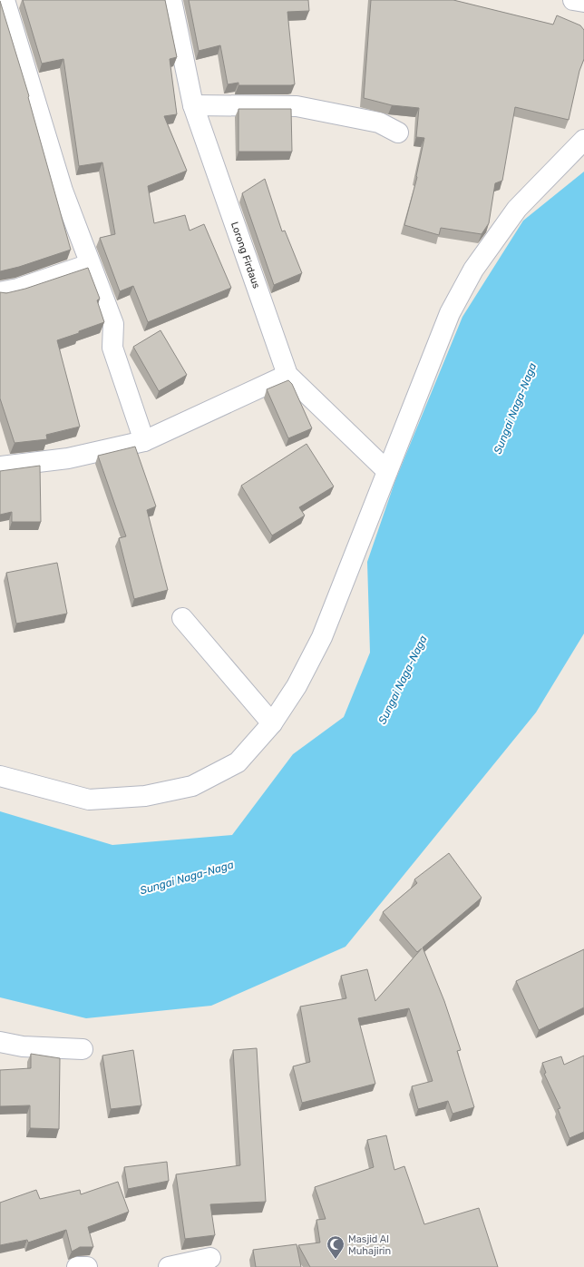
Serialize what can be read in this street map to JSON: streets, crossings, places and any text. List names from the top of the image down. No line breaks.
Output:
{"streets":{"street":["Lorong Firdaus"]},"water":["Sungai Naga-Naga"],"places":{"mosque":["Masjid Al Muhajirin"]}}
